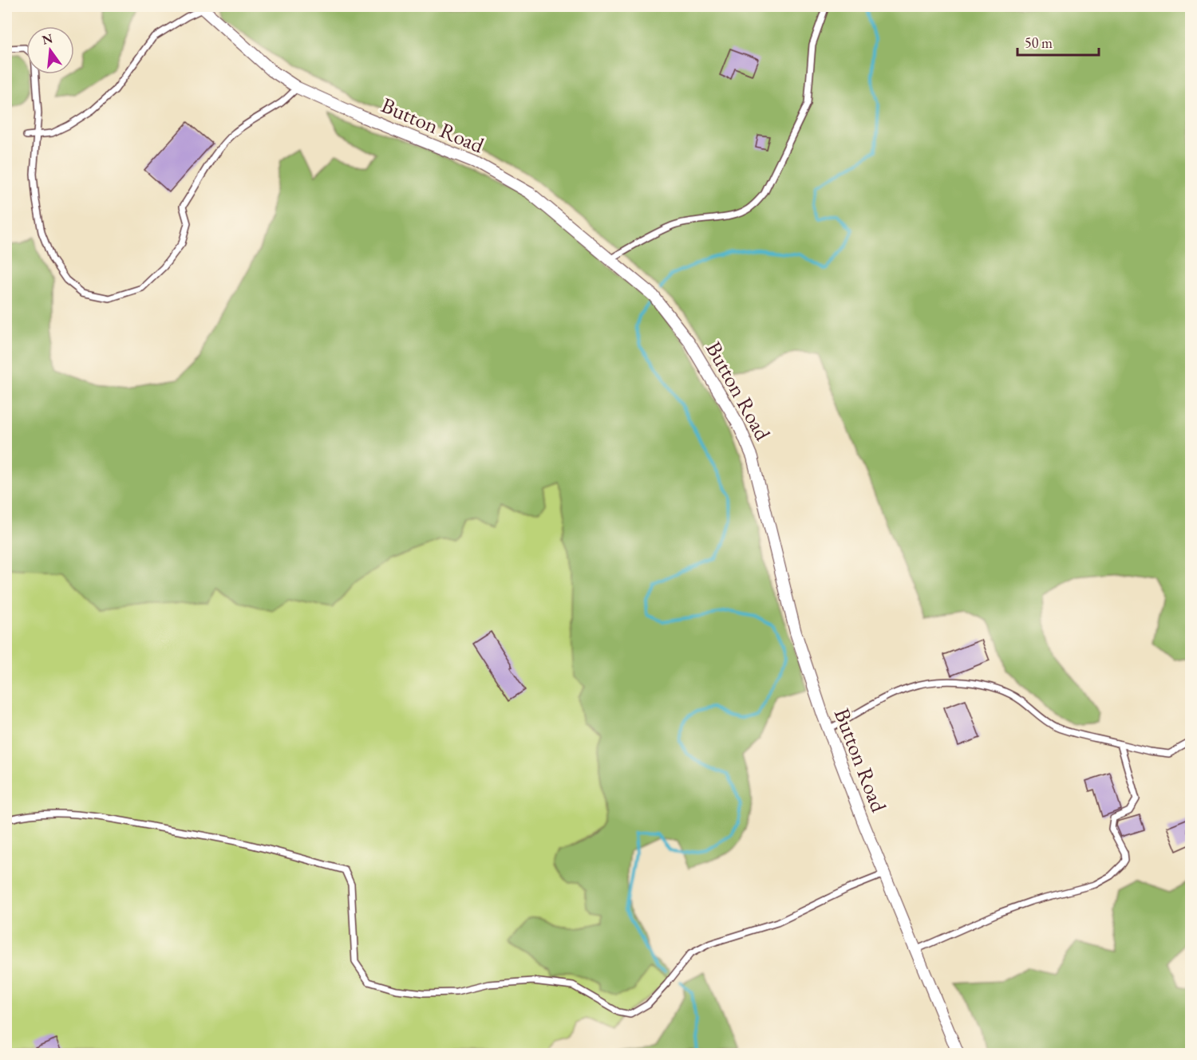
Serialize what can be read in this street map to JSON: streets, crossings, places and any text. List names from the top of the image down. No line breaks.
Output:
{"streets":{"street":["Button Road"]},"scale_bar":"50 m","north":"top"}
